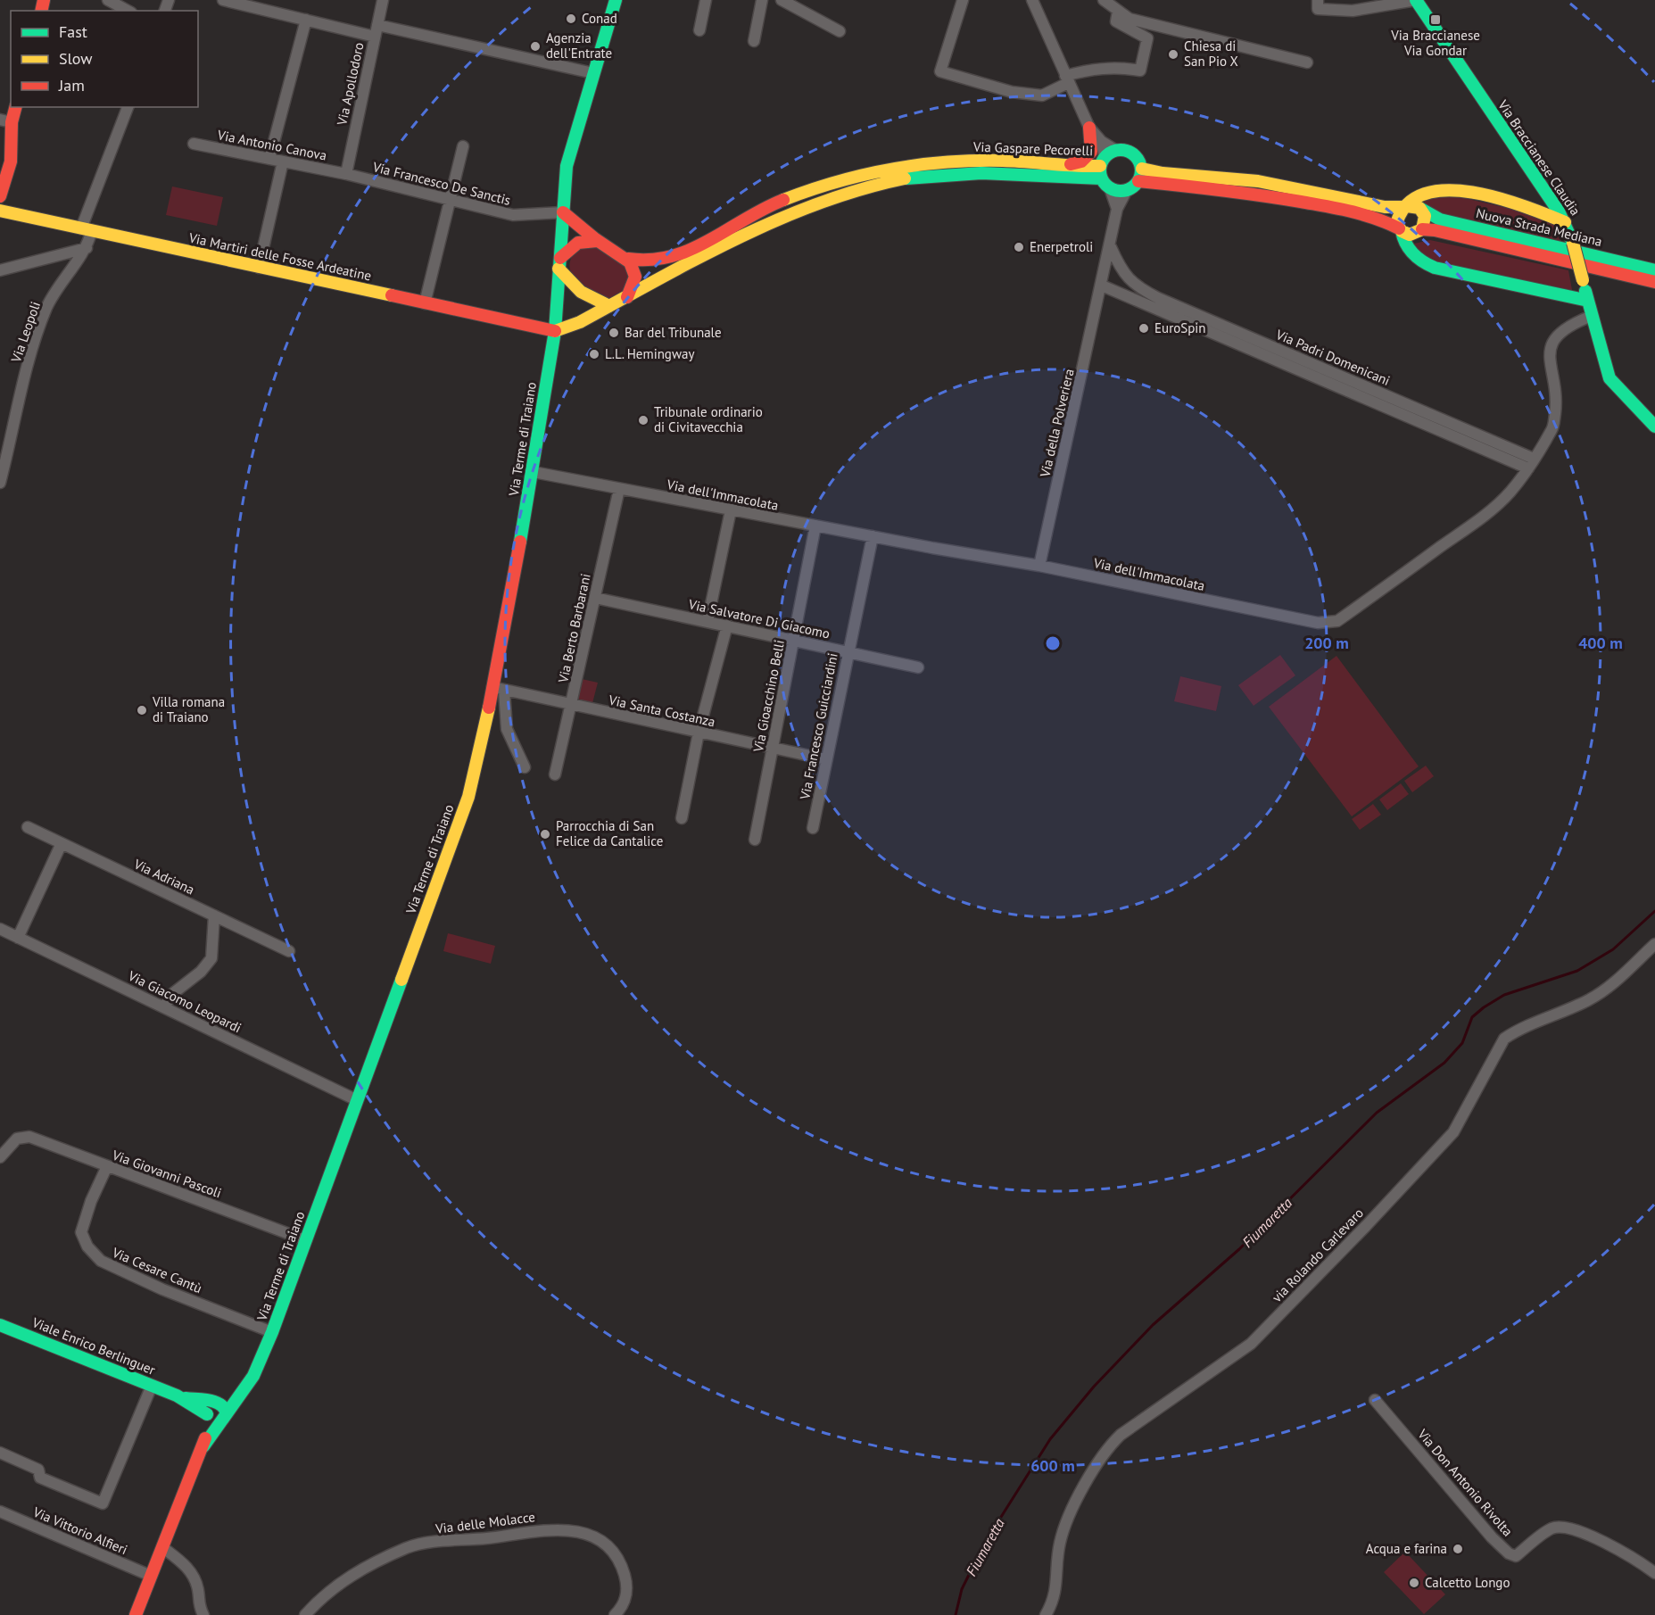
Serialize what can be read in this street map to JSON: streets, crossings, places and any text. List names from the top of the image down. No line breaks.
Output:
{"streets":{"street":["Via Apollodoro","Via Antonio Canova","Via Gaspare Pecorelli","Via Braccianese Claudia","Via Francesco De Sanctis","Nuova Strada Mediana","Via Martiri delle Fosse Ardeatine","Via Leopoli","Via Padri Domenicani","Via della Polveriera","Via Terme di Traiano","Via dell'Immacolata","Via Salvatore Di Giacomo","Via Berto Barbarani","Via Gioacchino Belli","Via Santa Costanza","Via Francesco Guicciardini","Via Adriana","Via Giacomo Leopardi","Via Giovanni Pascoli","via Rolando Carlevaro","Via Cesare Cantù","Viale Enrico Berlinguer","Via Don Antonio Rivolta","Via delle Molacce","Via Vittorio Alfieri"]},"crossings":[["Via Apollodoro","Via Antonio Canova"],["Via Apollodoro","Via Francesco De Sanctis"],["Via Antonio Canova","Via Francesco De Sanctis"],["Via Gaspare Pecorelli","Via della Polveriera"],["Via Gaspare Pecorelli","Via Terme di Traiano"],["Via Braccianese Claudia","Via dell'Immacolata"],["Via Francesco De Sanctis","Via Terme di Traiano"],["Via Martiri delle Fosse Ardeatine","Via Leopoli"],["Via Martiri delle Fosse Ardeatine","Via Terme di Traiano"],["Via Padri Domenicani","Via della Polveriera"],["Via Padri Domenicani","Via dell'Immacolata"],["Via della Polveriera","Via dell'Immacolata"],["Via Terme di Traiano","Via dell'Immacolata"],["Via Terme di Traiano","Via Santa Costanza"],["Via Terme di Traiano","Via Giacomo Leopardi"],["Via Terme di Traiano","Via Giovanni Pascoli"],["Via Terme di Traiano","Via Cesare Cantù"],["Via Terme di Traiano","Viale Enrico Berlinguer"],["Via Terme di Traiano","Via Vittorio Alfieri"],["Via dell'Immacolata","Via Berto Barbarani"],["Via dell'Immacolata","Via Gioacchino Belli"],["Via dell'Immacolata","Via Francesco Guicciardini"],["Via Salvatore Di Giacomo","Via Berto Barbarani"],["Via Salvatore Di Giacomo","Via Gioacchino Belli"],["Via Salvatore Di Giacomo","Via Francesco Guicciardini"],["Via Berto Barbarani","Via Santa Costanza"],["Via Gioacchino Belli","Via Santa Costanza"],["Via Santa Costanza","Via Francesco Guicciardini"],["Via Giovanni Pascoli","Via Cesare Cantù"]],"water":["Fiumaretta"],"places":{"other":["Conad","Agenzia dell'Entrate","Chiesa di San Pio X","Enerpetroli","EuroSpin","Bar del Tribunale","L.L. Hemingway","Tribunale ordinario di Civitavecchia","Villa romana di Traiano","Parrocchia di San Felice da Cantalice","Acqua e farina","Calcetto Longo"],"transit":["Via Braccianese Via Gondar"]},"legend":["Fast","Slow","Jam"],"rings":["200 m","400 m","600 m"]}
